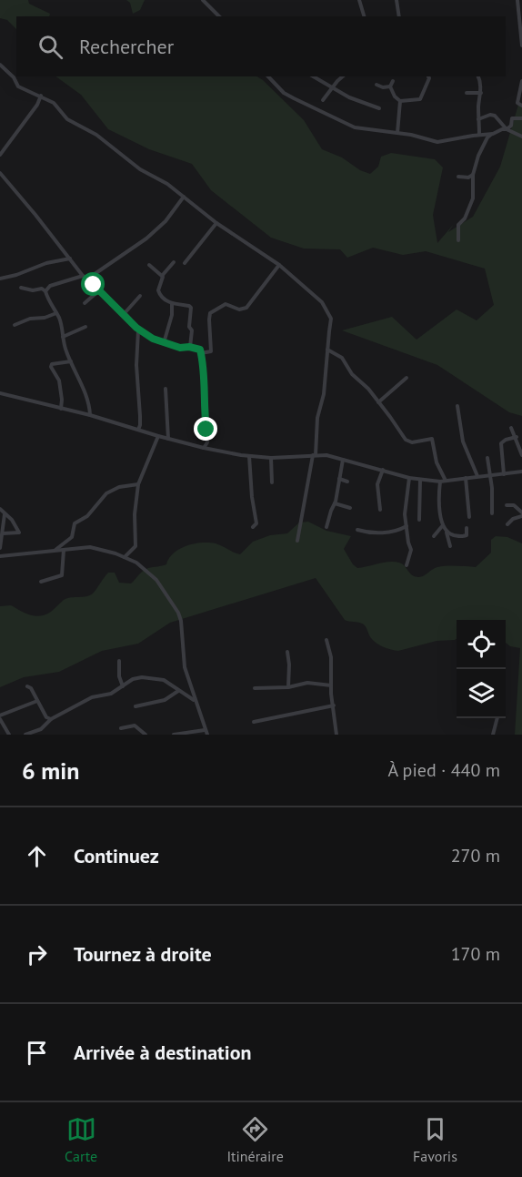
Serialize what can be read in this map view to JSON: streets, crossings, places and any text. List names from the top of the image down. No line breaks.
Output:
{"page":{"search":"Rechercher","heading":["6 min","À pied · 440 m"],"list":[["Continuez","270 m"],["Tournez à droite","170 m"],"Arrivée à destination"],"nav":["Carte","Itinéraire","Favoris"]}}
